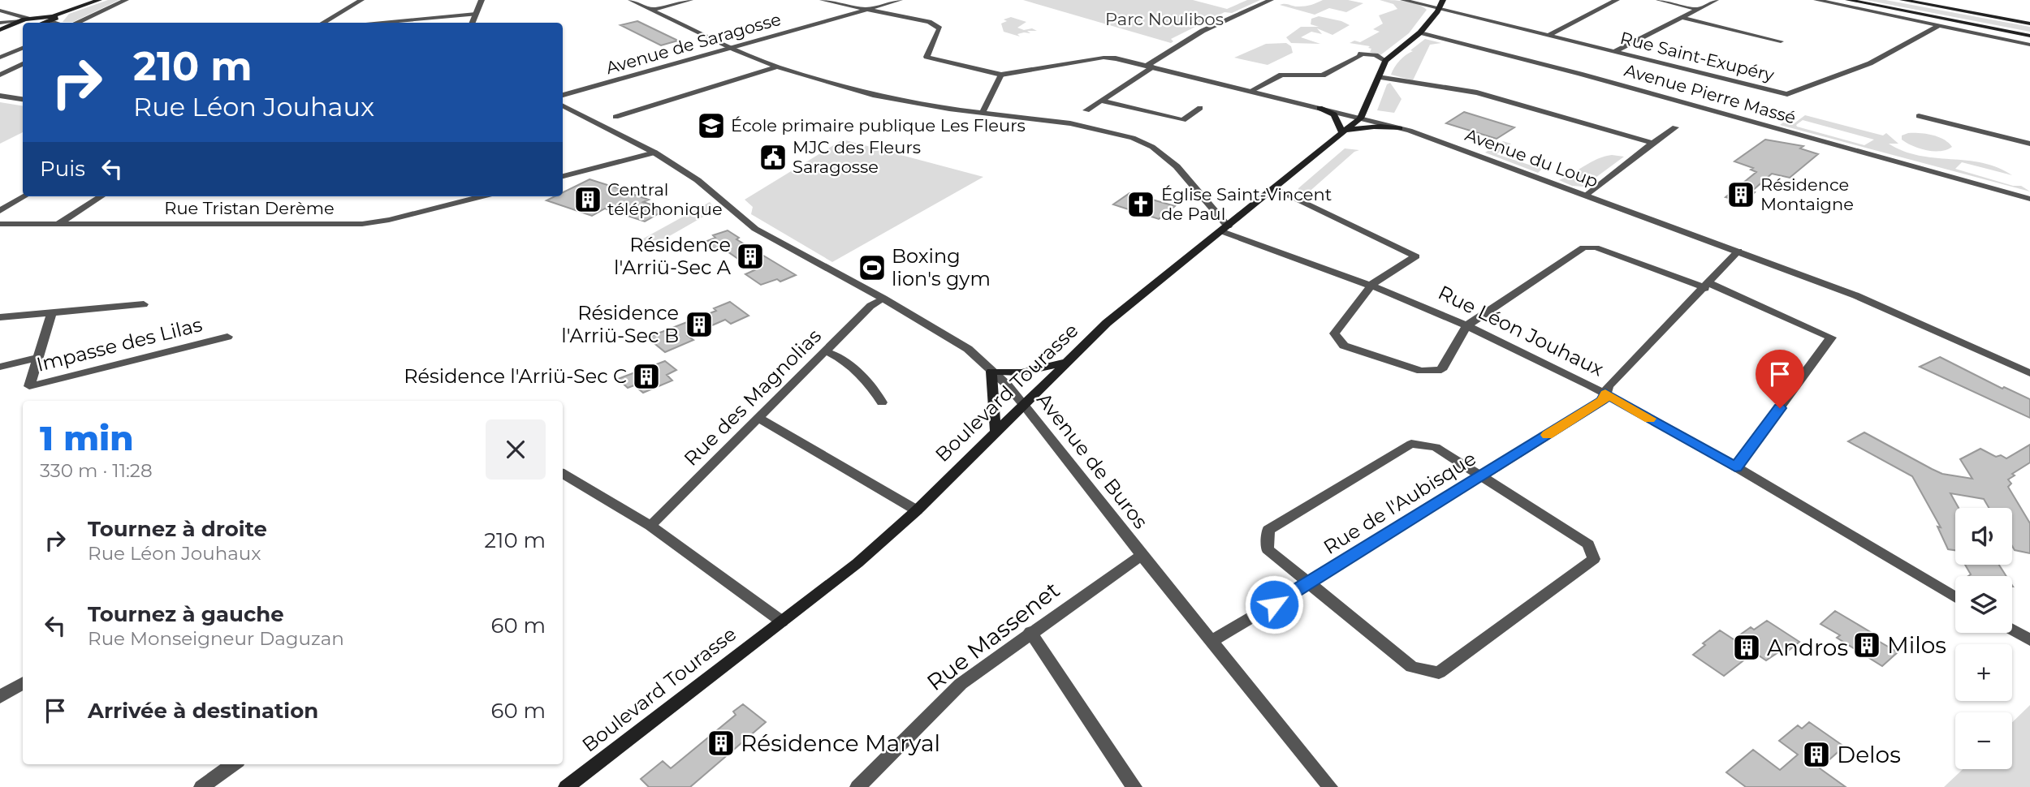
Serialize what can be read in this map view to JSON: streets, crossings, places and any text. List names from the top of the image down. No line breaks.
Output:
{"streets":{"main road":["Boulevard Tourasse"],"street":["Avenue de Saragosse","Rue Saint-Exupéry","Avenue Pierre Massé","Avenue du Loup","Rue Tristan Derème","Rue Léon Jouhaux","Impasse des Lilas","Rue des Magnolias","Avenue de Buros","Rue de l'Aubisque","Rue Massenet"]},"crossings":[["Avenue de Saragosse","Avenue du Loup"],["Rue Saint-Exupéry","Boulevard Tourasse"],["Avenue Pierre Massé","Boulevard Tourasse"],["Avenue du Loup","Boulevard Tourasse"],["Avenue du Loup","Rue de l'Aubisque"],["Rue Léon Jouhaux","Boulevard Tourasse"],["Rue Léon Jouhaux","Rue de l'Aubisque"],["Boulevard Tourasse","Avenue de Buros"],["Rue des Magnolias","Avenue de Buros"],["Avenue de Buros","Rue de l'Aubisque"],["Avenue de Buros","Rue Massenet"]],"parks":["Parc Noulibos"],"places":{"school or university":["École primaire publique Les Fleurs"],"public building":["MJC des Fleurs Saragosse"],"building":["Résidence Montaigne","Central téléphonique","Résidence l'Arriü-Sec A","Résidence l'Arriü-Sec B","Résidence l'Arriü-Sec C","Milos","Andros","Résidence Maryal","Delos"],"church":["Église Saint-Vincent de Paul"],"sports":["Boxing lion's gym"]},"page":{"turn":["210 m","Rue Léon Jouhaux"],"then":"Puis","heading":["1 min","330 m · 11:28"],"list":[{"name":"Tournez à droite","note":"Rue Léon Jouhaux","value":"210 m"},{"name":"Tournez à gauche","note":"Rue Monseigneur Daguzan","value":"60 m"},{"name":"Arrivée à destination","value":"60 m"}],"map_buttons":["+","−"]}}
